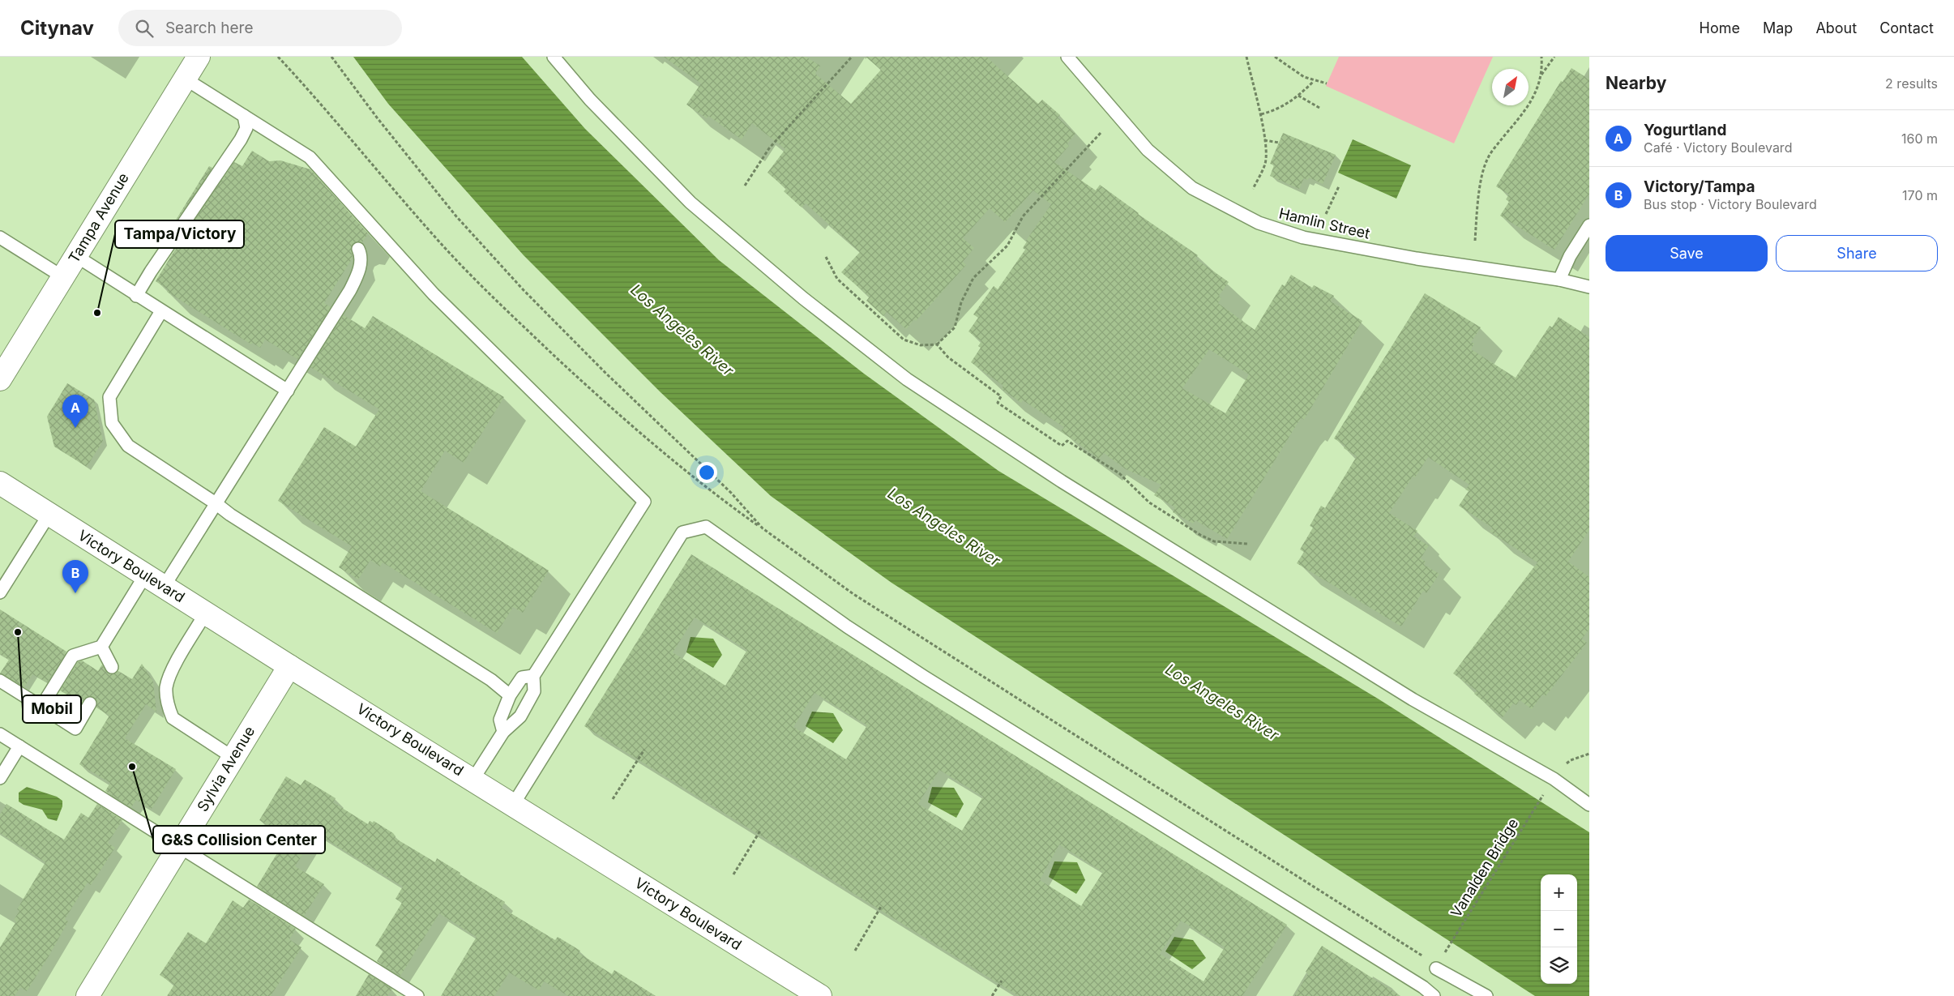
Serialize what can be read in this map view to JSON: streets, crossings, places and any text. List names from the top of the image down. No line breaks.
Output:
{"streets":{"main road":["Tampa Avenue","Victory Boulevard","Sylvia Avenue"],"lane":["Hamlin Street"],"path":["Vanalden Bridge"]},"crossings":[["Victory Boulevard","Sylvia Avenue"]],"water":["Los Angeles River"],"places":["Tampa/Victory","Mobil","G&S Collision Center"],"north":"top right","page":{"header":"Citynav","search":"Search here","nav":["Home","Map","About","Contact"],"heading":["Nearby","2 results"],"list":[{"mark":"A","name":"Yogurtland","note":"Café · Victory Boulevard","value":"160 m"},{"mark":"B","name":"Victory/Tampa","note":"Bus stop · Victory Boulevard","value":"170 m"}],"buttons":["Save","Share"],"pins":["A","B"],"map_buttons":["+","−"]}}
